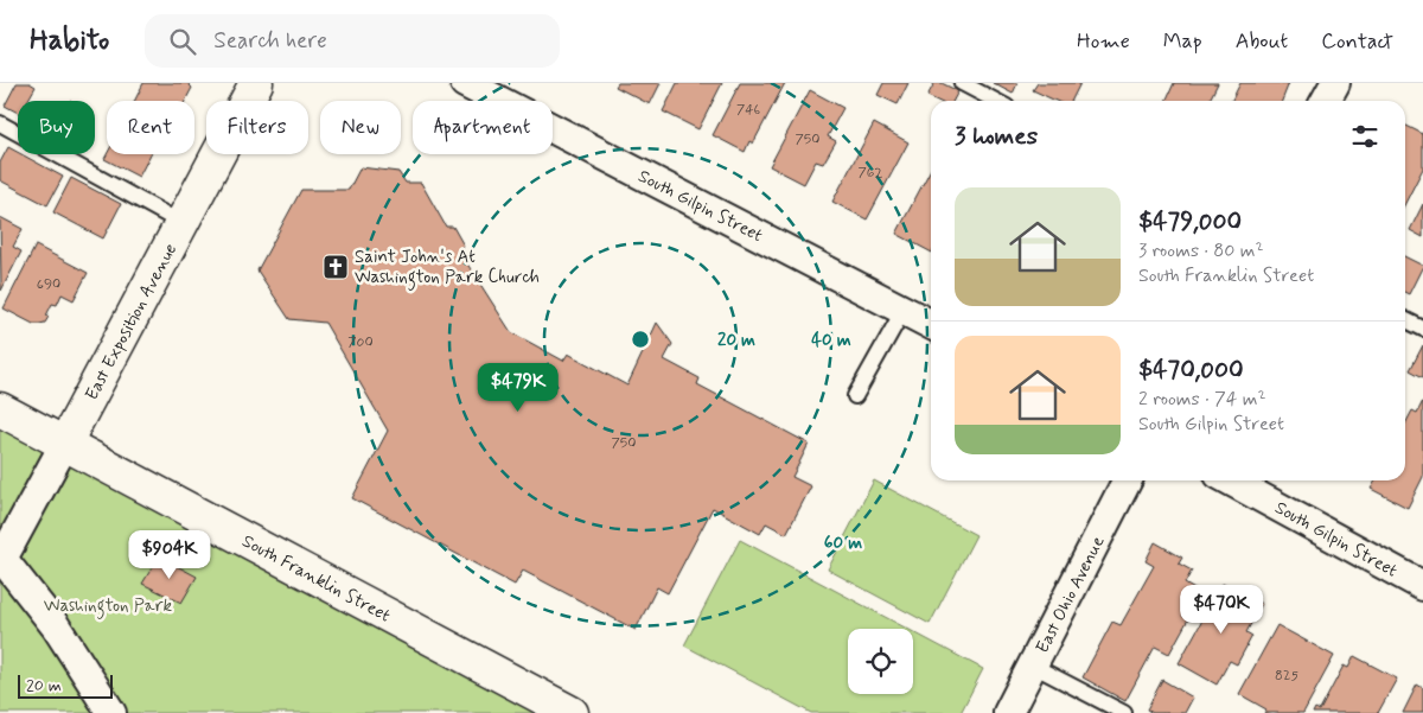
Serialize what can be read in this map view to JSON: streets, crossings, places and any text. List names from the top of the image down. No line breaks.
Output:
{"streets":{"street":["South Gilpin Street","East Exposition Avenue","South Franklin Street","East Ohio Avenue"]},"crossings":[["East Exposition Avenue","South Franklin Street"]],"parks":["Washington Park"],"places":{"church":["Saint John's At Washington Park Church"]},"house_numbers":["746","750","762","690","700","750","825"],"scale_bar":"20 m","page":{"header":"Habito","search":"Search here","nav":["Home","Map","About","Contact"],"chip":["Buy","Rent","Filters","New","Apartment"],"heading":"3 homes","list":[{"name":"$479,000","note":"3 rooms · 80 m² · South Franklin Street"},{"name":"$470,000","note":"2 rooms · 74 m² · South Gilpin Street"}],"price":["$479K","$904K","$470K"],"scale":"20 m"},"rings":["20 m","40 m","60 m"]}
